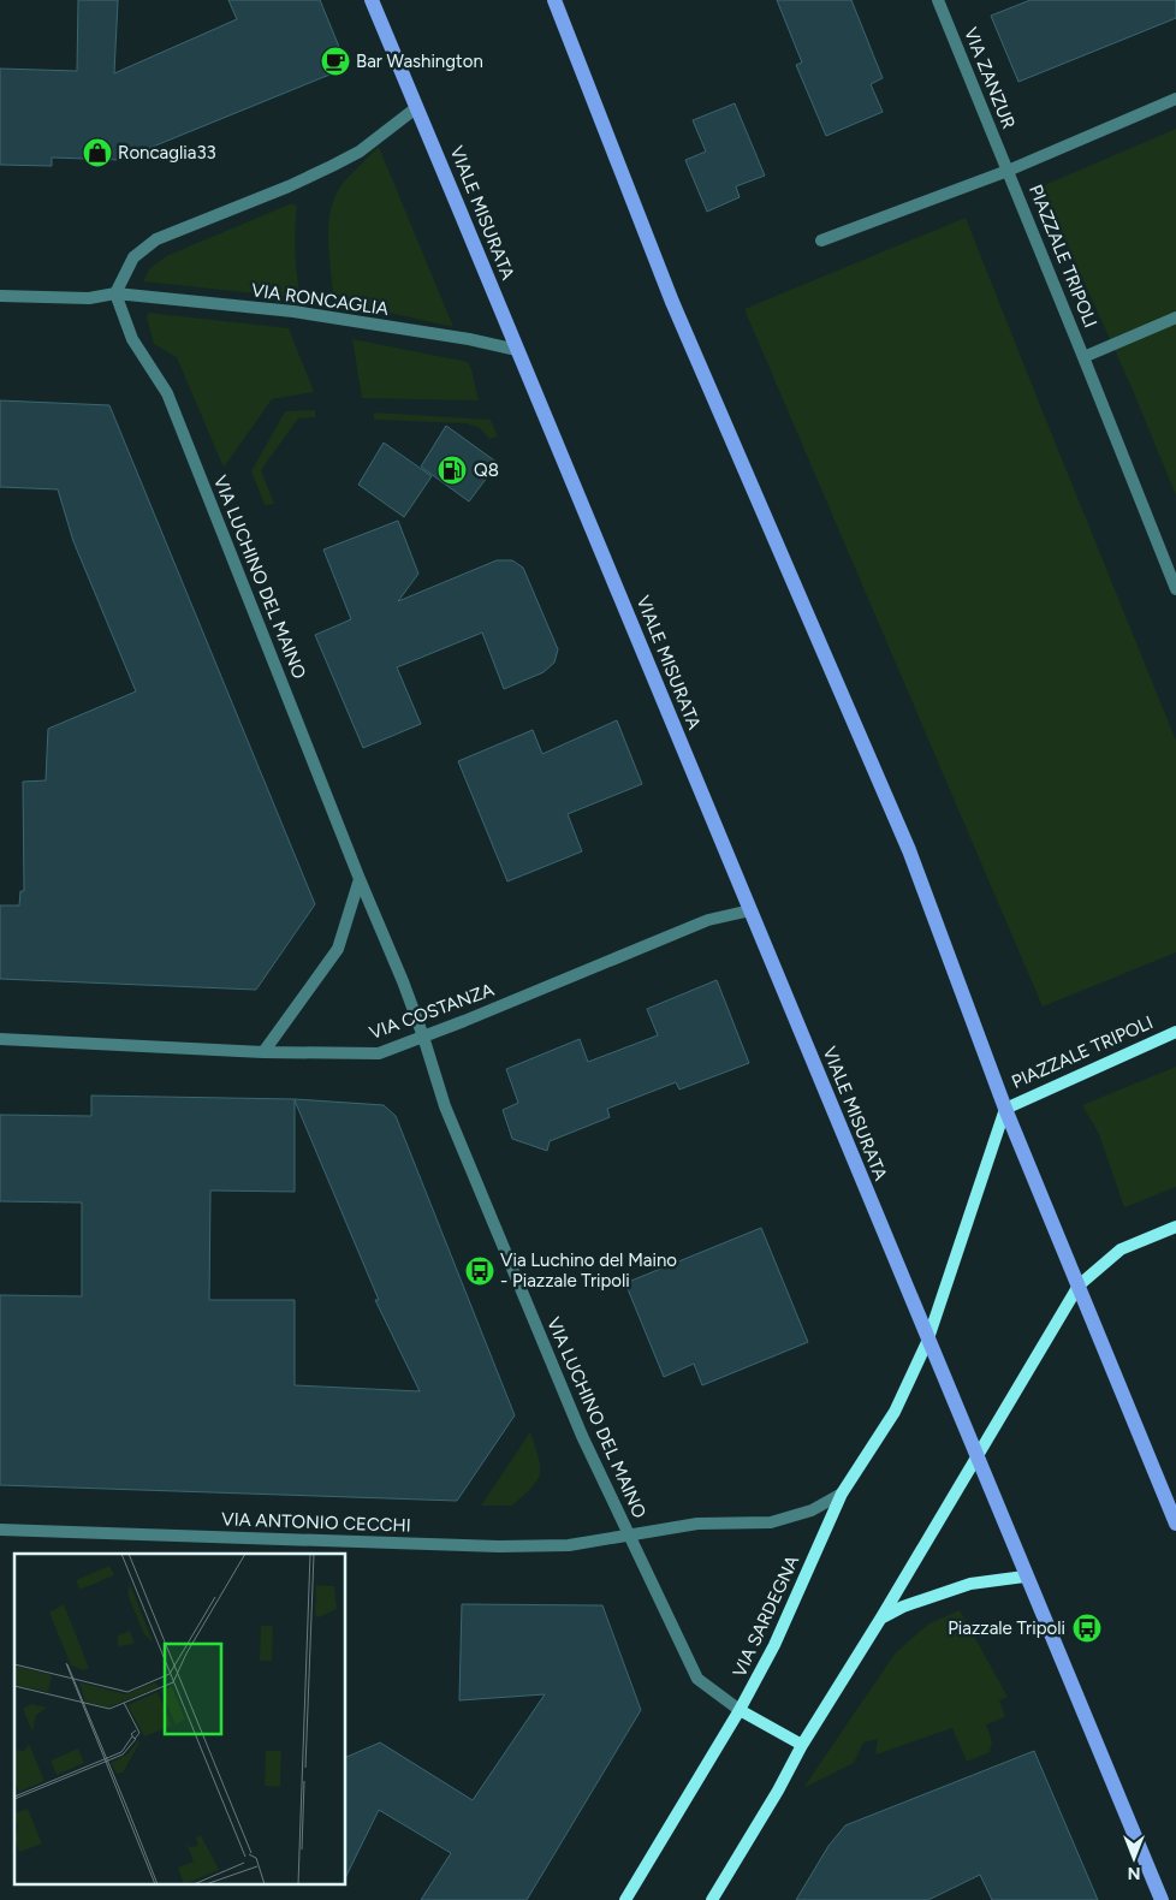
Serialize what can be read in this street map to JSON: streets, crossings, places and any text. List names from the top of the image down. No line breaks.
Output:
{"streets":{"main road":["VIALE MISURATA","PIAZZALE TRIPOLI","VIA SARDEGNA"],"street":["VIA ZANZUR","VIA RONCAGLIA","VIA LUCHINO DEL MAINO","VIA COSTANZA","VIA ANTONIO CECCHI"]},"crossings":[["VIA ZANZUR","PIAZZALE TRIPOLI"],["VIALE MISURATA","PIAZZALE TRIPOLI"],["VIALE MISURATA","VIA RONCAGLIA"],["VIALE MISURATA","VIA COSTANZA"],["VIALE MISURATA","VIA SARDEGNA"],["PIAZZALE TRIPOLI","VIA SARDEGNA"],["VIA RONCAGLIA","VIA LUCHINO DEL MAINO"],["VIA LUCHINO DEL MAINO","VIA COSTANZA"],["VIA LUCHINO DEL MAINO","VIA ANTONIO CECCHI"],["VIA ANTONIO CECCHI","VIA SARDEGNA"]],"places":{"cafe":["Bar Washington"],"shop":["Roncaglia33"],"fuel station":["Q8"],"bus stop":["Via Luchino del Maino - Piazzale Tripoli","Piazzale Tripoli"]},"north":"bottom"}
